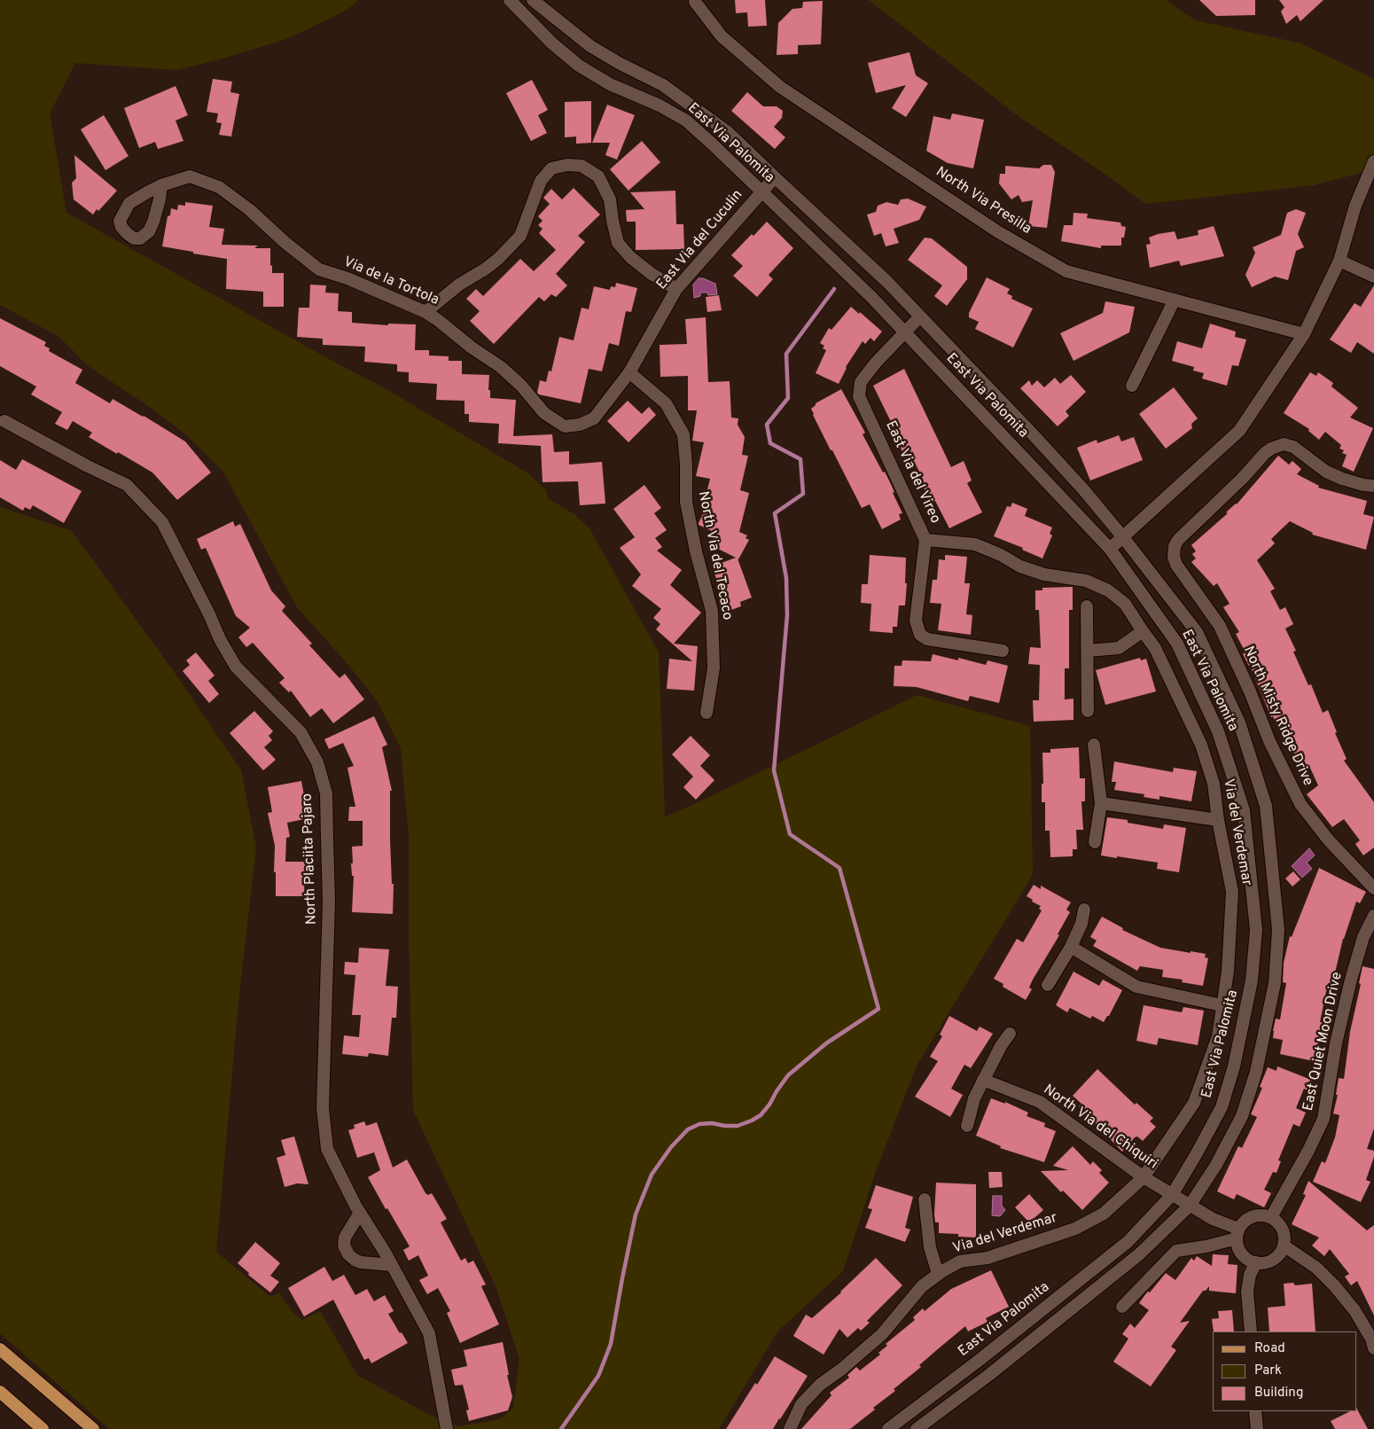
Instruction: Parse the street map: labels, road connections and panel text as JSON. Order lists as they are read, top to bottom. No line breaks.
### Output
{"streets":{"street":["East Via Palomita","North Via Presilla","East Via del Cuculin","Via de la Tortola","East Via del Vireo","North Via del Tecaco","North Misty Ridge Drive","Via del Verdemar","North Placiita Pajaro","East Quiet Moon Drive","North Via del Chiquiri"]},"crossings":[["East Via Palomita","East Via del Cuculin"],["East Via Palomita","East Via del Vireo"],["East Via Palomita","North Via del Chiquiri"],["East Via del Cuculin","Via de la Tortola"],["East Via del Cuculin","North Via del Tecaco"],["Via de la Tortola","North Via del Tecaco"],["East Via del Vireo","Via del Verdemar"],["Via del Verdemar","North Via del Chiquiri"],["East Quiet Moon Drive","North Via del Chiquiri"]],"legend":["Road","Park","Building"]}
